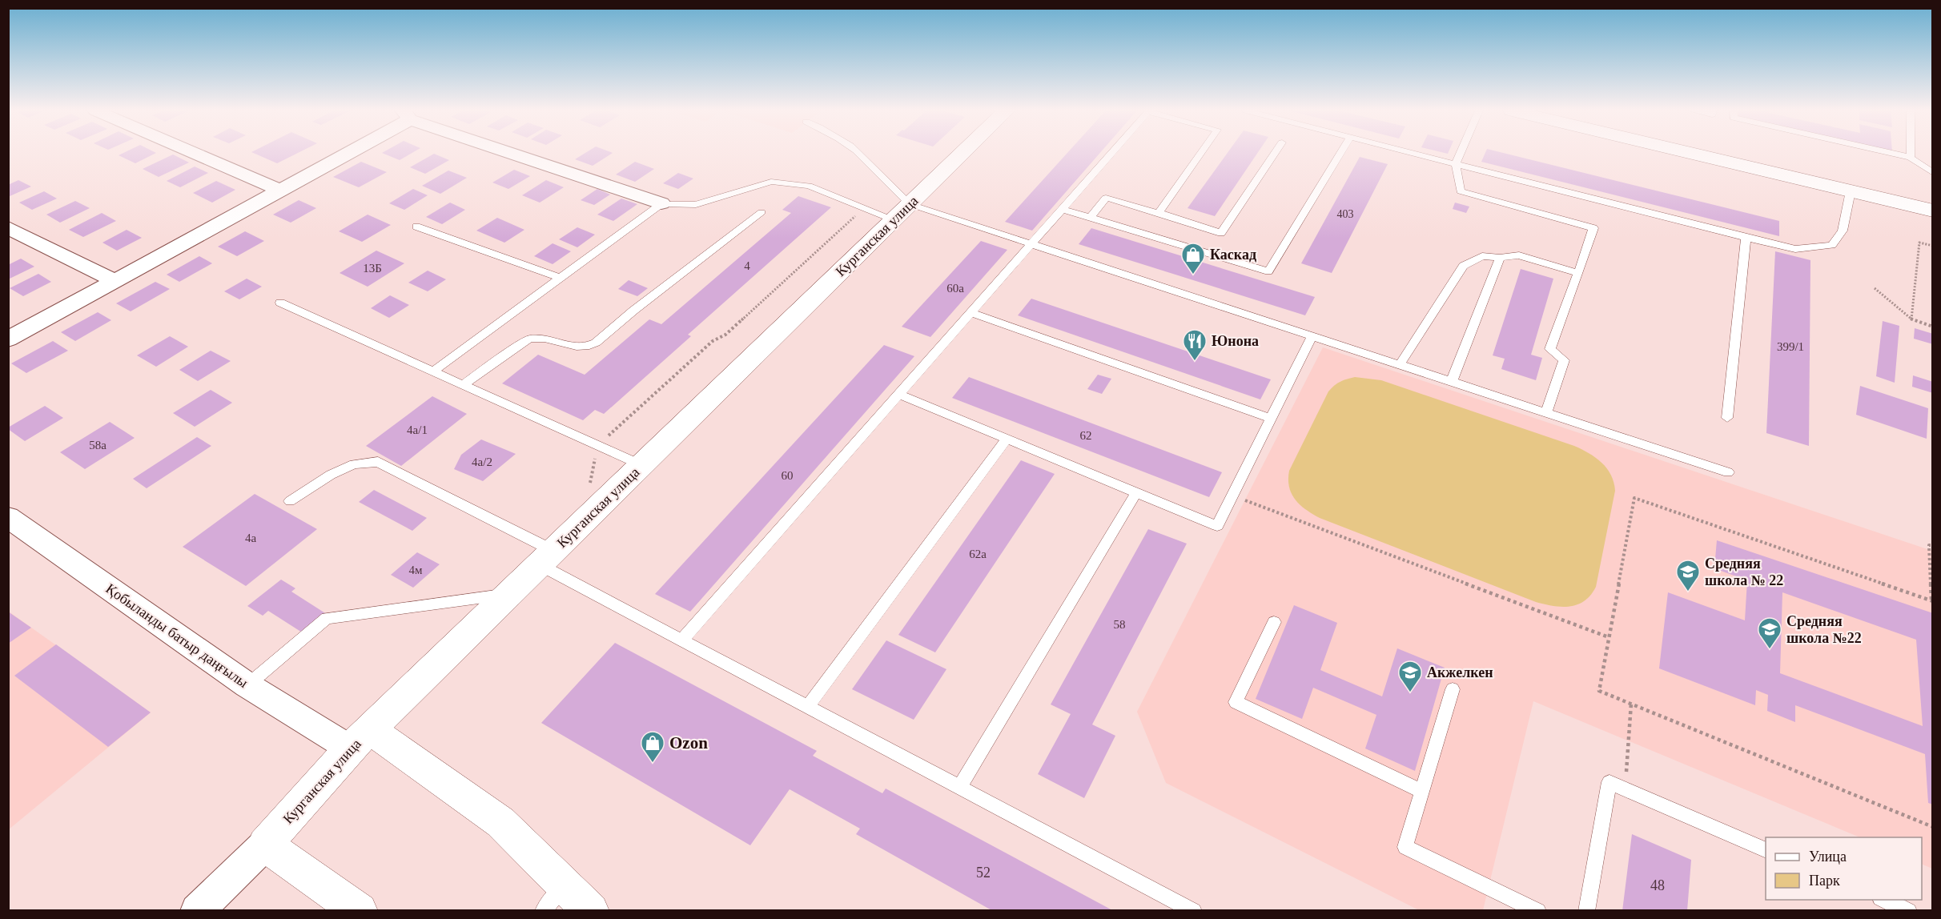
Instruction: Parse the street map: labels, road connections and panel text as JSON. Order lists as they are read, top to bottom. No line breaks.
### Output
{"streets":{"street":["Курганская улица","Қобыланды батыр даңғылы"]},"crossings":[["Курганская улица","Қобыланды батыр даңғылы"]],"places":{"shop":["Каскад","Ozon"],"restaurant":["Юнона"],"school or university":["Средняя школа № 22","Средняя школа №22","Акжелкен"]},"house_numbers":["403","4","13Б","60а","399/1","4а/1","62","58а","4а/2","60","4а","62а","4м","58","52","48"],"legend":["Улица","Парк"]}
